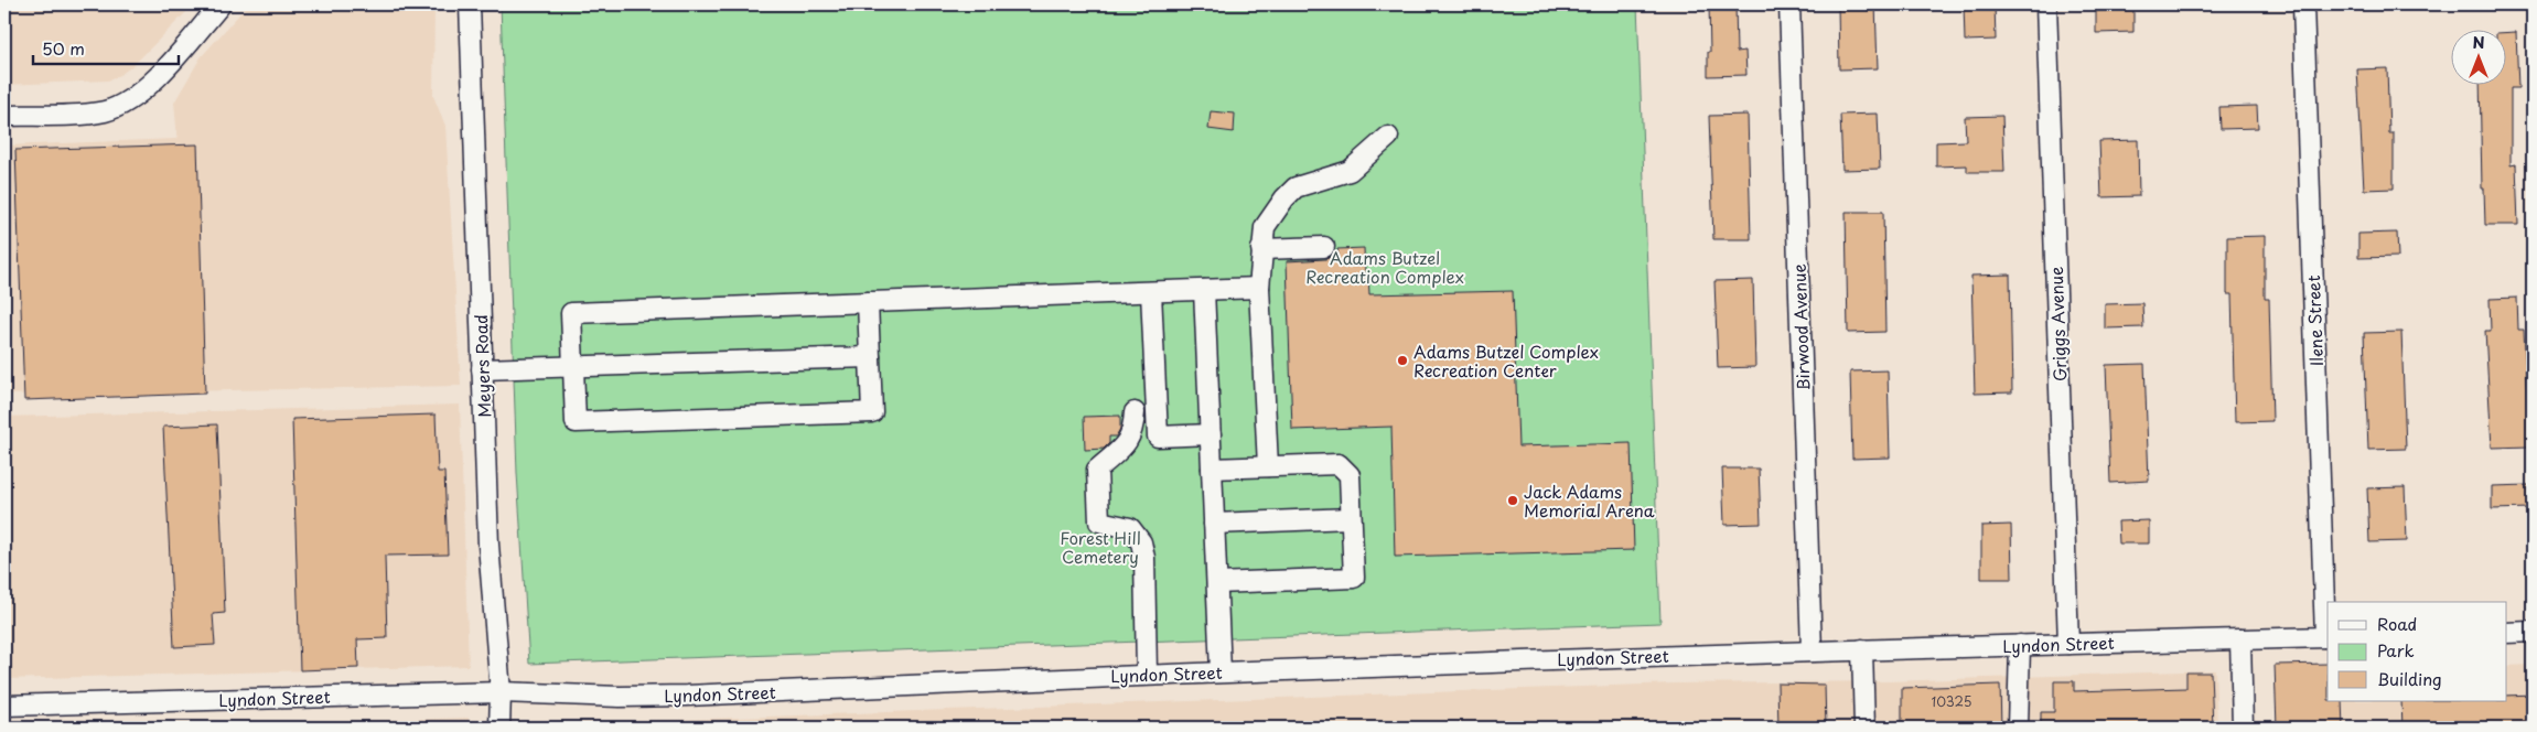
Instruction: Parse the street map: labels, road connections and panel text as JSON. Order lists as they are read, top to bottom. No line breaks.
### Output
{"streets":{"street":["Ilene Street","Griggs Avenue","Birwood Avenue","Meyers Road","Lyndon Street"]},"crossings":[["Ilene Street","Lyndon Street"],["Griggs Avenue","Lyndon Street"],["Birwood Avenue","Lyndon Street"],["Meyers Road","Lyndon Street"]],"parks":["Adams Butzel Recreation Complex","Forest Hill Cemetery"],"places":["Adams Butzel Complex Recreation Center","Jack Adams Memorial Arena"],"house_numbers":["10325"],"legend":["Road","Park","Building"],"scale_bar":"50 m","north":"top"}
